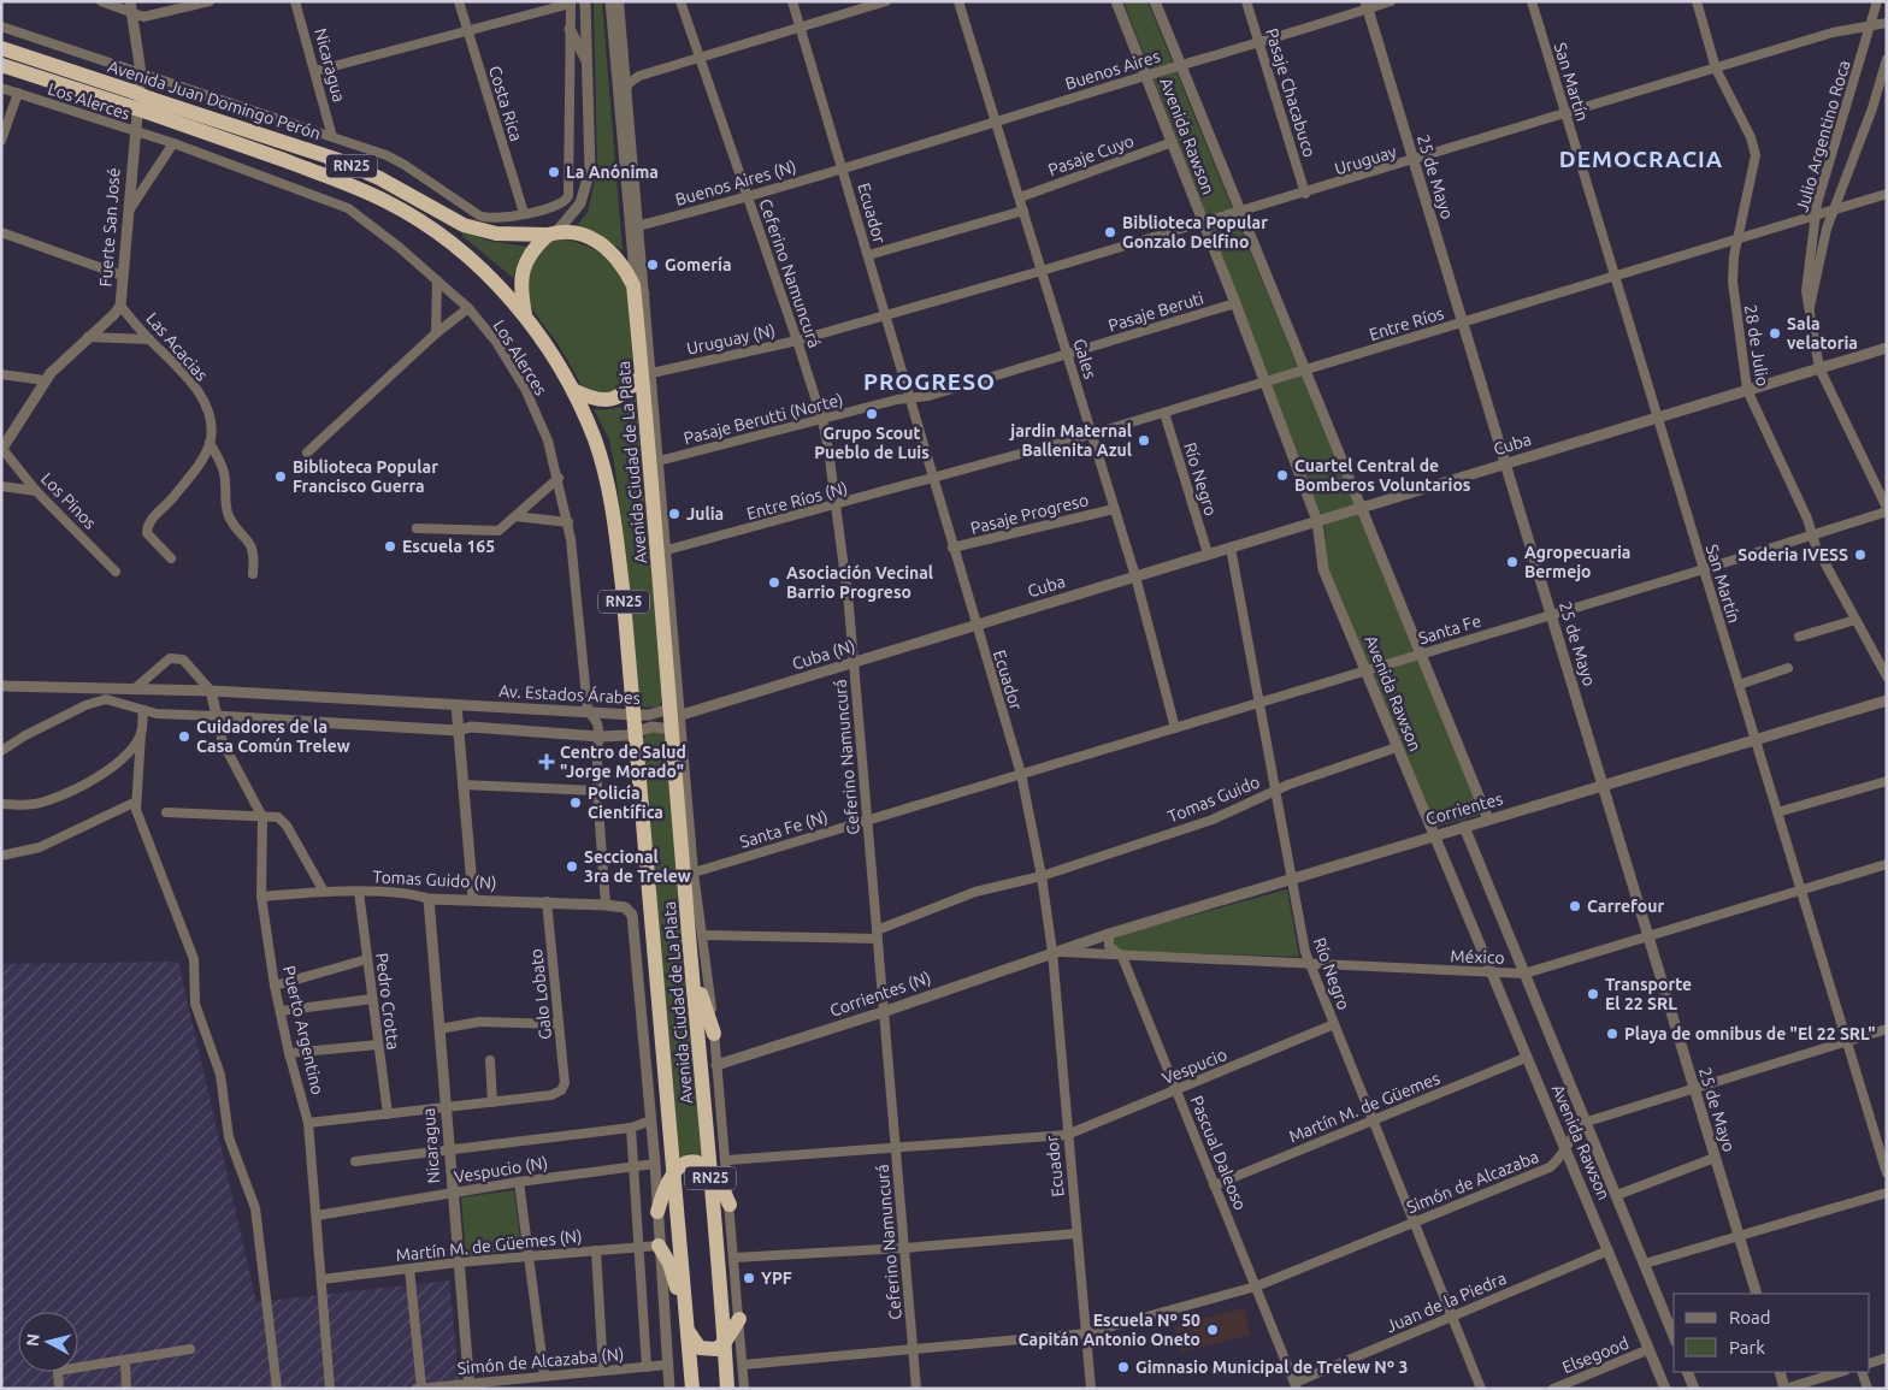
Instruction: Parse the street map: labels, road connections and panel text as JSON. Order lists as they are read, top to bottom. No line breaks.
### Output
{"streets":{"highway":["Avenida Juan Domingo Perón","RN25","Avenida Ciudad de La Plata"],"street":["Nicaragua","Buenos Aires","San Martín","Pasaje Chacabuco","Los Alerces","Costa Rica","Avenida Rawson","Julio Argentino Roca","Pasaje Cuyo","Uruguay","25 de Mayo","Buenos Aires (N)","Ecuador","Fuerte San José","Ceferino Namuncurá","Pasaje Beruti","Entre Ríos","Uruguay (N)","28 de Julio","Las Acacias","Gales","Pasaje Berutti (Norte)","Cuba","Río Negro","Los Pinos","Entre Ríos (N)","Pasaje Progreso","Santa Fe","Cuba (N)","Av. Estados Árabes","Tomas Guido","Corrientes","Santa Fe (N)","Tomas Guido (N)","México","Galo Lobato","Corrientes (N)","Pedro Crotta","Puerto Argentino","Vespucio","Martín M. de Güemes","Pascual Daleoso","Vespucio (N)","Simón de Alcazaba","Martín M. de Güemes (N)","Juan de la Piedra","Elsegood","Simón de Alcazaba (N)"]},"crossings":[["Nicaragua","Avenida Juan Domingo Perón"],["Nicaragua","Tomas Guido (N)"],["Nicaragua","Vespucio (N)"],["Nicaragua","Martín M. de Güemes (N)"],["Nicaragua","Simón de Alcazaba (N)"],["Buenos Aires","Pasaje Chacabuco"],["Buenos Aires","Avenida Rawson"],["Buenos Aires","25 de Mayo"],["Buenos Aires","Buenos Aires (N)"],["Buenos Aires","Ecuador"],["Buenos Aires","Gales"],["San Martín","Uruguay"],["San Martín","Entre Ríos"],["San Martín","Cuba"],["San Martín","Santa Fe"],["San Martín","Corrientes"],["San Martín","México"],["Pasaje Chacabuco","Uruguay"],["Avenida Juan Domingo Perón","Costa Rica"],["Avenida Juan Domingo Perón","Fuerte San José"],["Avenida Juan Domingo Perón","Uruguay (N)"],["Avenida Juan Domingo Perón","Avenida Ciudad de La Plata"],["Los Alerces","Fuerte San José"],["Los Alerces","Av. Estados Árabes"],["Los Alerces","Tomas Guido (N)"],["Avenida Rawson","Pasaje Cuyo"],["Avenida Rawson","Uruguay"],["Avenida Rawson","Pasaje Beruti"],["Avenida Rawson","Entre Ríos"],["Avenida Rawson","Cuba"],["Avenida Rawson","Santa Fe"],["Avenida Rawson","Tomas Guido"],["Avenida Rawson","Corrientes"],["Avenida Rawson","México"],["Avenida Rawson","Martín M. de Güemes"],["Avenida Rawson","Simón de Alcazaba"],["Avenida Rawson","Juan de la Piedra"],["Avenida Rawson","Elsegood"],["Julio Argentino Roca","Uruguay"],["Julio Argentino Roca","Entre Ríos"],["Julio Argentino Roca","Cuba"],["Julio Argentino Roca","Santa Fe"],["Pasaje Cuyo","Gales"],["Uruguay","25 de Mayo"],["Uruguay","Ecuador"],["Uruguay","Uruguay (N)"],["Uruguay","28 de Julio"],["Uruguay","Gales"],["25 de Mayo","Entre Ríos"],["25 de Mayo","Cuba"],["25 de Mayo","Santa Fe"],["25 de Mayo","Corrientes"],["25 de Mayo","México"],["Buenos Aires (N)","Ecuador"],["Buenos Aires (N)","Ceferino Namuncurá"],["Buenos Aires (N)","Avenida Ciudad de La Plata"],["Ecuador","Pasaje Beruti"],["Ecuador","Entre Ríos"],["Ecuador","Uruguay (N)"],["Ecuador","Pasaje Berutti (Norte)"],["Ecuador","Cuba"],["Ecuador","Entre Ríos (N)"],["Ecuador","Pasaje Progreso"],["Ecuador","Santa Fe"],["Ecuador","Cuba (N)"],["Ecuador","Tomas Guido"],["Ecuador","Corrientes"],["Ecuador","Santa Fe (N)"],["Ecuador","México"],["Ecuador","Corrientes (N)"],["Ecuador","Vespucio"],["Ecuador","Simón de Alcazaba"],["Fuerte San José","Las Acacias"],["Fuerte San José","Los Pinos"],["Ceferino Namuncurá","Uruguay (N)"],["Ceferino Namuncurá","Pasaje Berutti (Norte)"],["Ceferino Namuncurá","Entre Ríos (N)"],["Ceferino Namuncurá","Cuba (N)"],["Ceferino Namuncurá","Santa Fe (N)"],["Ceferino Namuncurá","Corrientes (N)"],["Pasaje Beruti","Gales"],["Pasaje Beruti","Pasaje Berutti (Norte)"],["Entre Ríos","28 de Julio"],["Entre Ríos","Gales"],["Entre Ríos","Río Negro"],["Entre Ríos","Entre Ríos (N)"],["Uruguay (N)","Avenida Ciudad de La Plata"],["28 de Julio","Cuba"],["28 de Julio","Santa Fe"],["Gales","Cuba"],["Gales","Pasaje Progreso"],["Gales","Santa Fe"],["Pasaje Berutti (Norte)","Avenida Ciudad de La Plata"],["Cuba","Río Negro"],["Cuba","Cuba (N)"],["Avenida Ciudad de La Plata","Entre Ríos (N)"],["Avenida Ciudad de La Plata","Cuba (N)"],["Avenida Ciudad de La Plata","Av. Estados Árabes"],["Avenida Ciudad de La Plata","Santa Fe (N)"],["Avenida Ciudad de La Plata","Corrientes (N)"],["Río Negro","Santa Fe"],["Río Negro","Tomas Guido"],["Río Negro","Corrientes"],["Río Negro","México"],["Río Negro","Vespucio"],["Río Negro","Martín M. de Güemes"],["Río Negro","Simón de Alcazaba"],["Río Negro","Juan de la Piedra"],["Santa Fe","Santa Fe (N)"],["Cuba (N)","Av. Estados Árabes"],["Av. Estados Árabes","Puerto Argentino"],["Corrientes","México"],["Corrientes","Corrientes (N)"],["Corrientes","Pascual Daleoso"],["Tomas Guido (N)","Galo Lobato"],["Tomas Guido (N)","Pedro Crotta"],["Tomas Guido (N)","Puerto Argentino"],["México","Corrientes (N)"],["México","Pascual Daleoso"],["Puerto Argentino","Vespucio (N)"],["Puerto Argentino","Martín M. de Güemes (N)"],["Vespucio","Pascual Daleoso"],["Martín M. de Güemes","Pascual Daleoso"],["Pascual Daleoso","Simón de Alcazaba"],["Pascual Daleoso","Juan de la Piedra"]],"districts":["DEMOCRACIA","PROGRESO"],"places":{"other":["La Anónima","Biblioteca Popular Gonzalo Delfino","Gomería","Sala velatoria","Grupo Scout Pueblo de Luis","jardin Maternal Ballenita Azul","Cuartel Central de Bomberos Voluntarios","Biblioteca Popular Francisco Guerra","Julia","Escuela 165","Soderia IVESS","Agropecuaria Bermejo","Asociación Vecinal Barrio Progreso","Cuidadores de la Casa Común Trelew","Policía Científica","Seccional 3ra de Trelew","Carrefour","Transporte El 22 SRL","Playa de omnibus de \"El 22 SRL\"","YPF","Escuela Nº 50 Capitán Antonio Oneto","Gimnasio Municipal de Trelew Nº 3"],"health":["Centro de Salud \"Jorge Morado\""]},"legend":["Road","Park"],"north":"left"}
